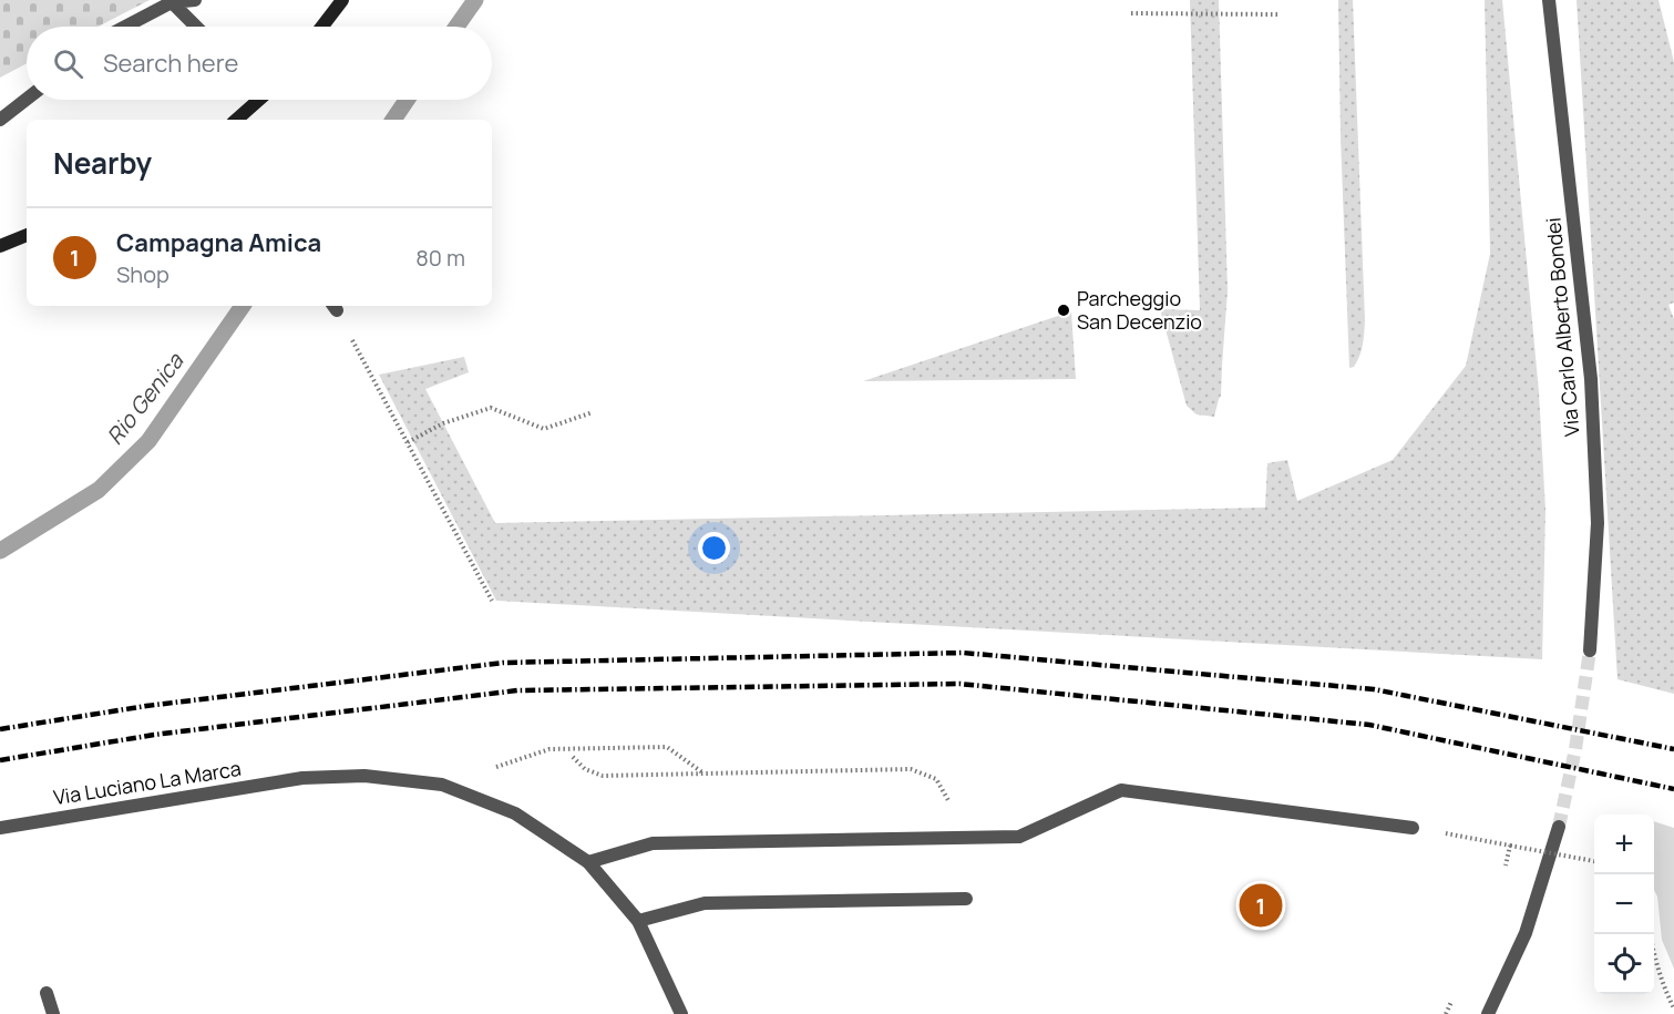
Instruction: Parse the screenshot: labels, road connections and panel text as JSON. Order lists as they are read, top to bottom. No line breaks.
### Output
{"streets":{"street":["Via Carlo Alberto Bondei","Via Luciano La Marca"]},"water":["Rio Genica"],"places":["Parcheggio San Decenzio"],"page":{"search":"Search here","heading":"Nearby","list":[{"mark":"1","name":"Campagna Amica","note":"Shop","value":"80 m"}],"map_buttons":["+","−"],"pins":"1"}}
